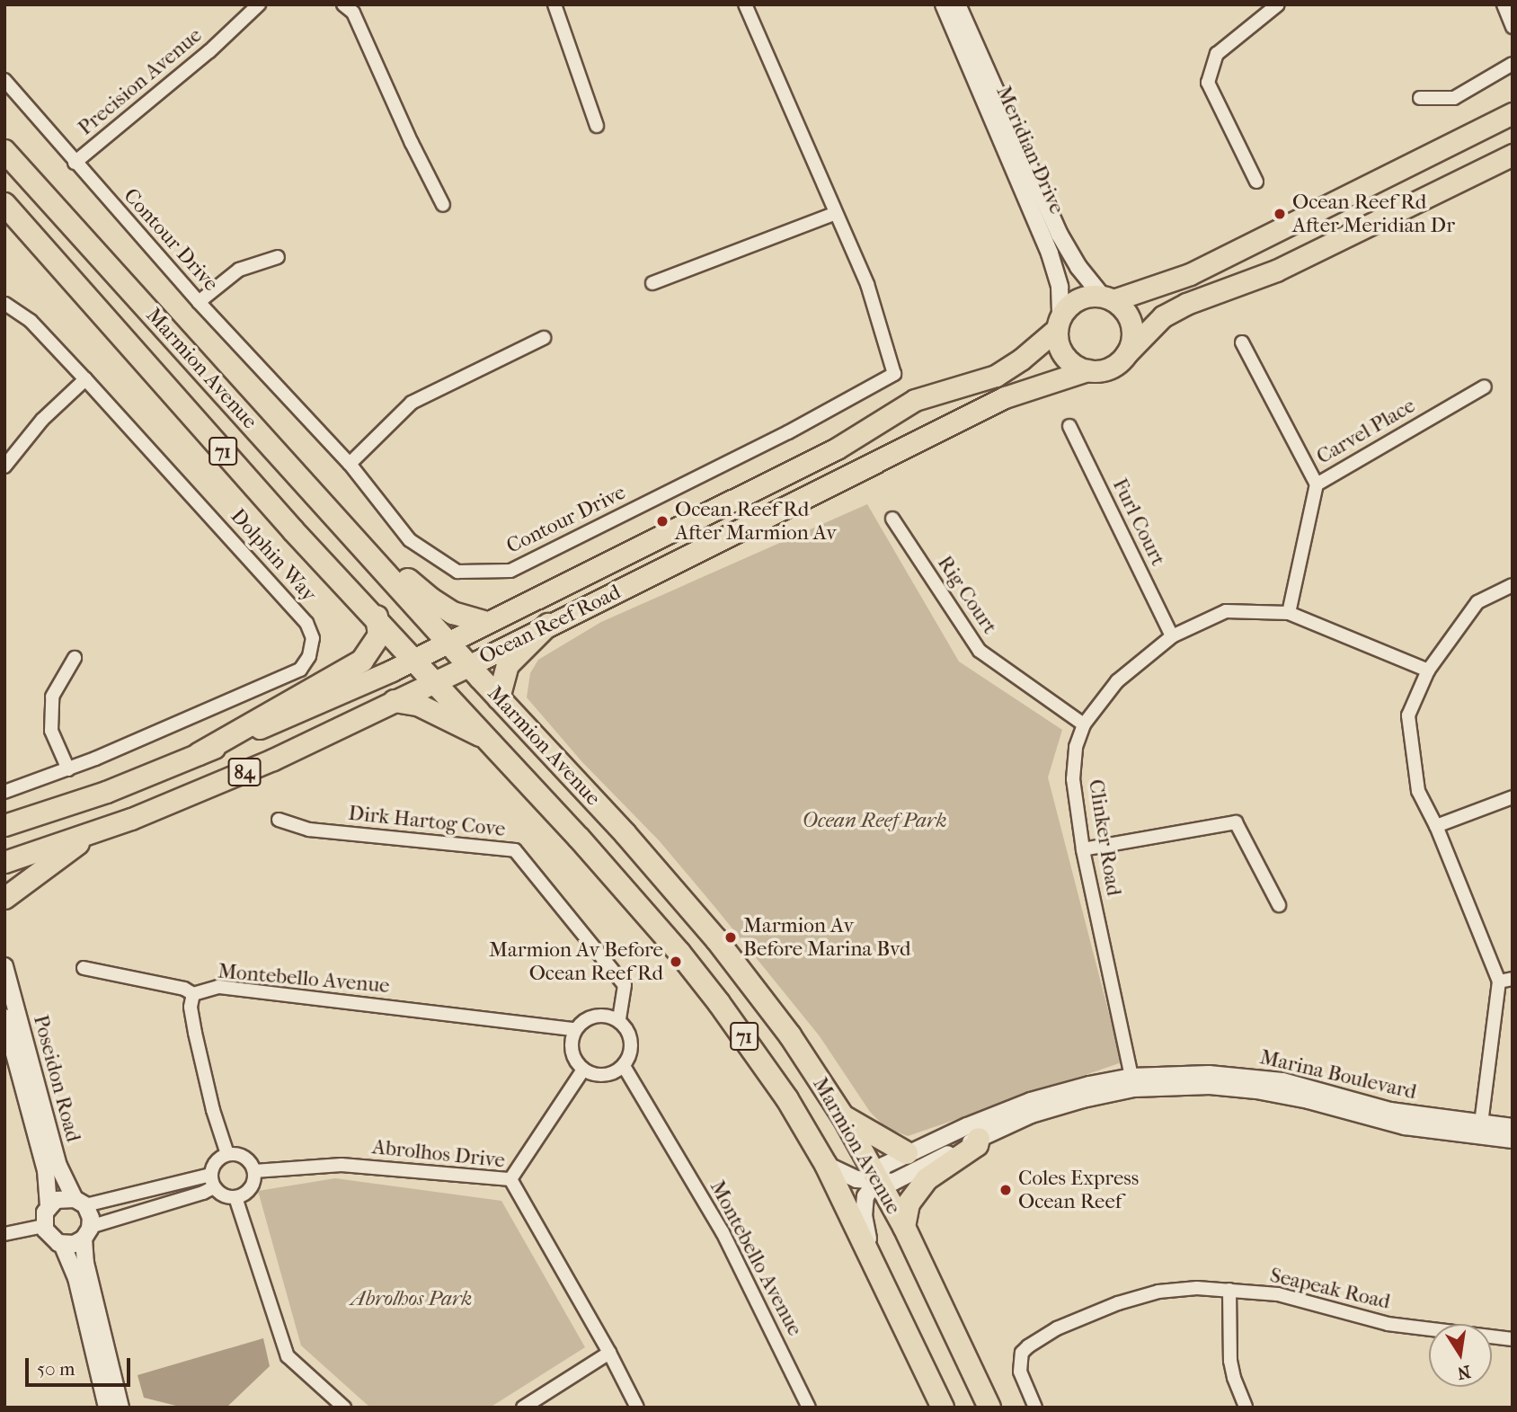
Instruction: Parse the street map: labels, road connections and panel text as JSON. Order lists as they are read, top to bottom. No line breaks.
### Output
{"streets":{"highway":["Marmion Avenue","71"],"main road":["Ocean Reef Road","84"],"street":["Precision Avenue","Meridian Drive","Contour Drive","Carvel Place","Furl Court","Dolphin Way","Rig Court","Dirk Hartog Cove","Clinker Road","Montebello Avenue","Marina Boulevard","Poseidon Road","Abrolhos Drive","Seapeak Road"]},"crossings":[["Precision Avenue","Contour Drive"],["Meridian Drive","Ocean Reef Road"],["Marmion Avenue","Ocean Reef Road"],["Marmion Avenue","Marina Boulevard"],["Carvel Place","Clinker Road"],["Furl Court","Clinker Road"],["Rig Court","Clinker Road"],["Dirk Hartog Cove","Montebello Avenue"],["Clinker Road","Marina Boulevard"],["Montebello Avenue","Abrolhos Drive"]],"parks":["Ocean Reef Park","Abrolhos Park"],"places":["Ocean Reef Rd After Meridian Dr","Ocean Reef Rd After Marmion Av","Marmion Av Before Marina Bvd","Marmion Av Before Ocean Reef Rd","Coles Express Ocean Reef"],"scale_bar":"50 m","north":"bottom"}
